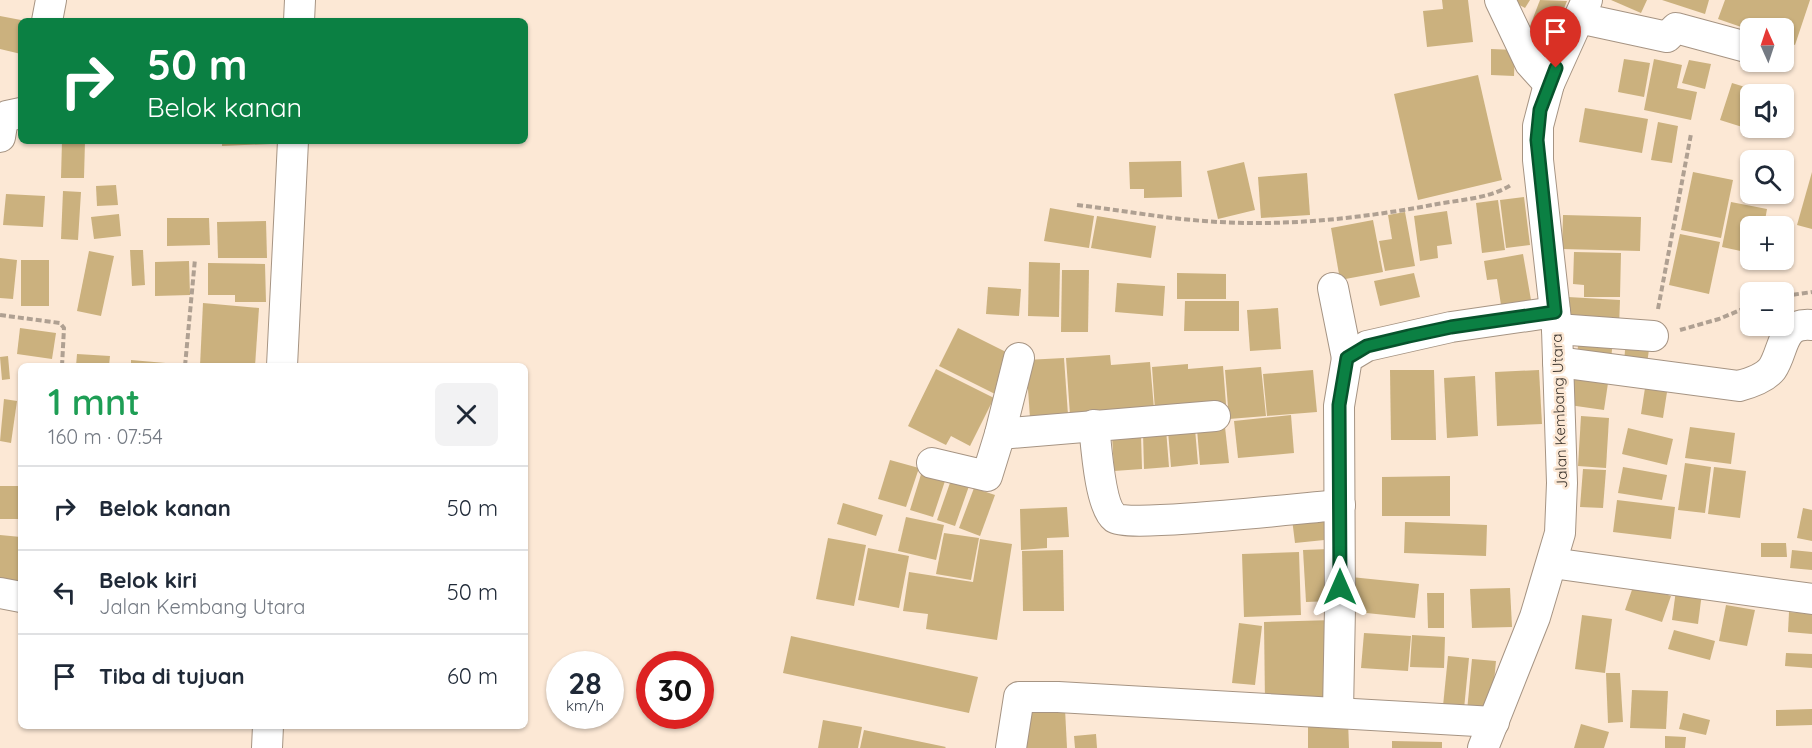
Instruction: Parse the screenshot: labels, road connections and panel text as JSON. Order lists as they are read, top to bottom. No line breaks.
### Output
{"streets":{"street":["Jalan Kembang Utara"]},"north":"top","page":{"map_buttons":["+","−"],"turn":["50 m","Belok kanan"],"heading":["1 mnt","160 m · 07:54"],"list":[{"name":"Belok kanan","value":"50 m"},{"name":"Belok kiri","note":"Jalan Kembang Utara","value":"50 m"},{"name":"Tiba di tujuan","value":"60 m"}],"speed":"28 km/h","limit":"30"}}
